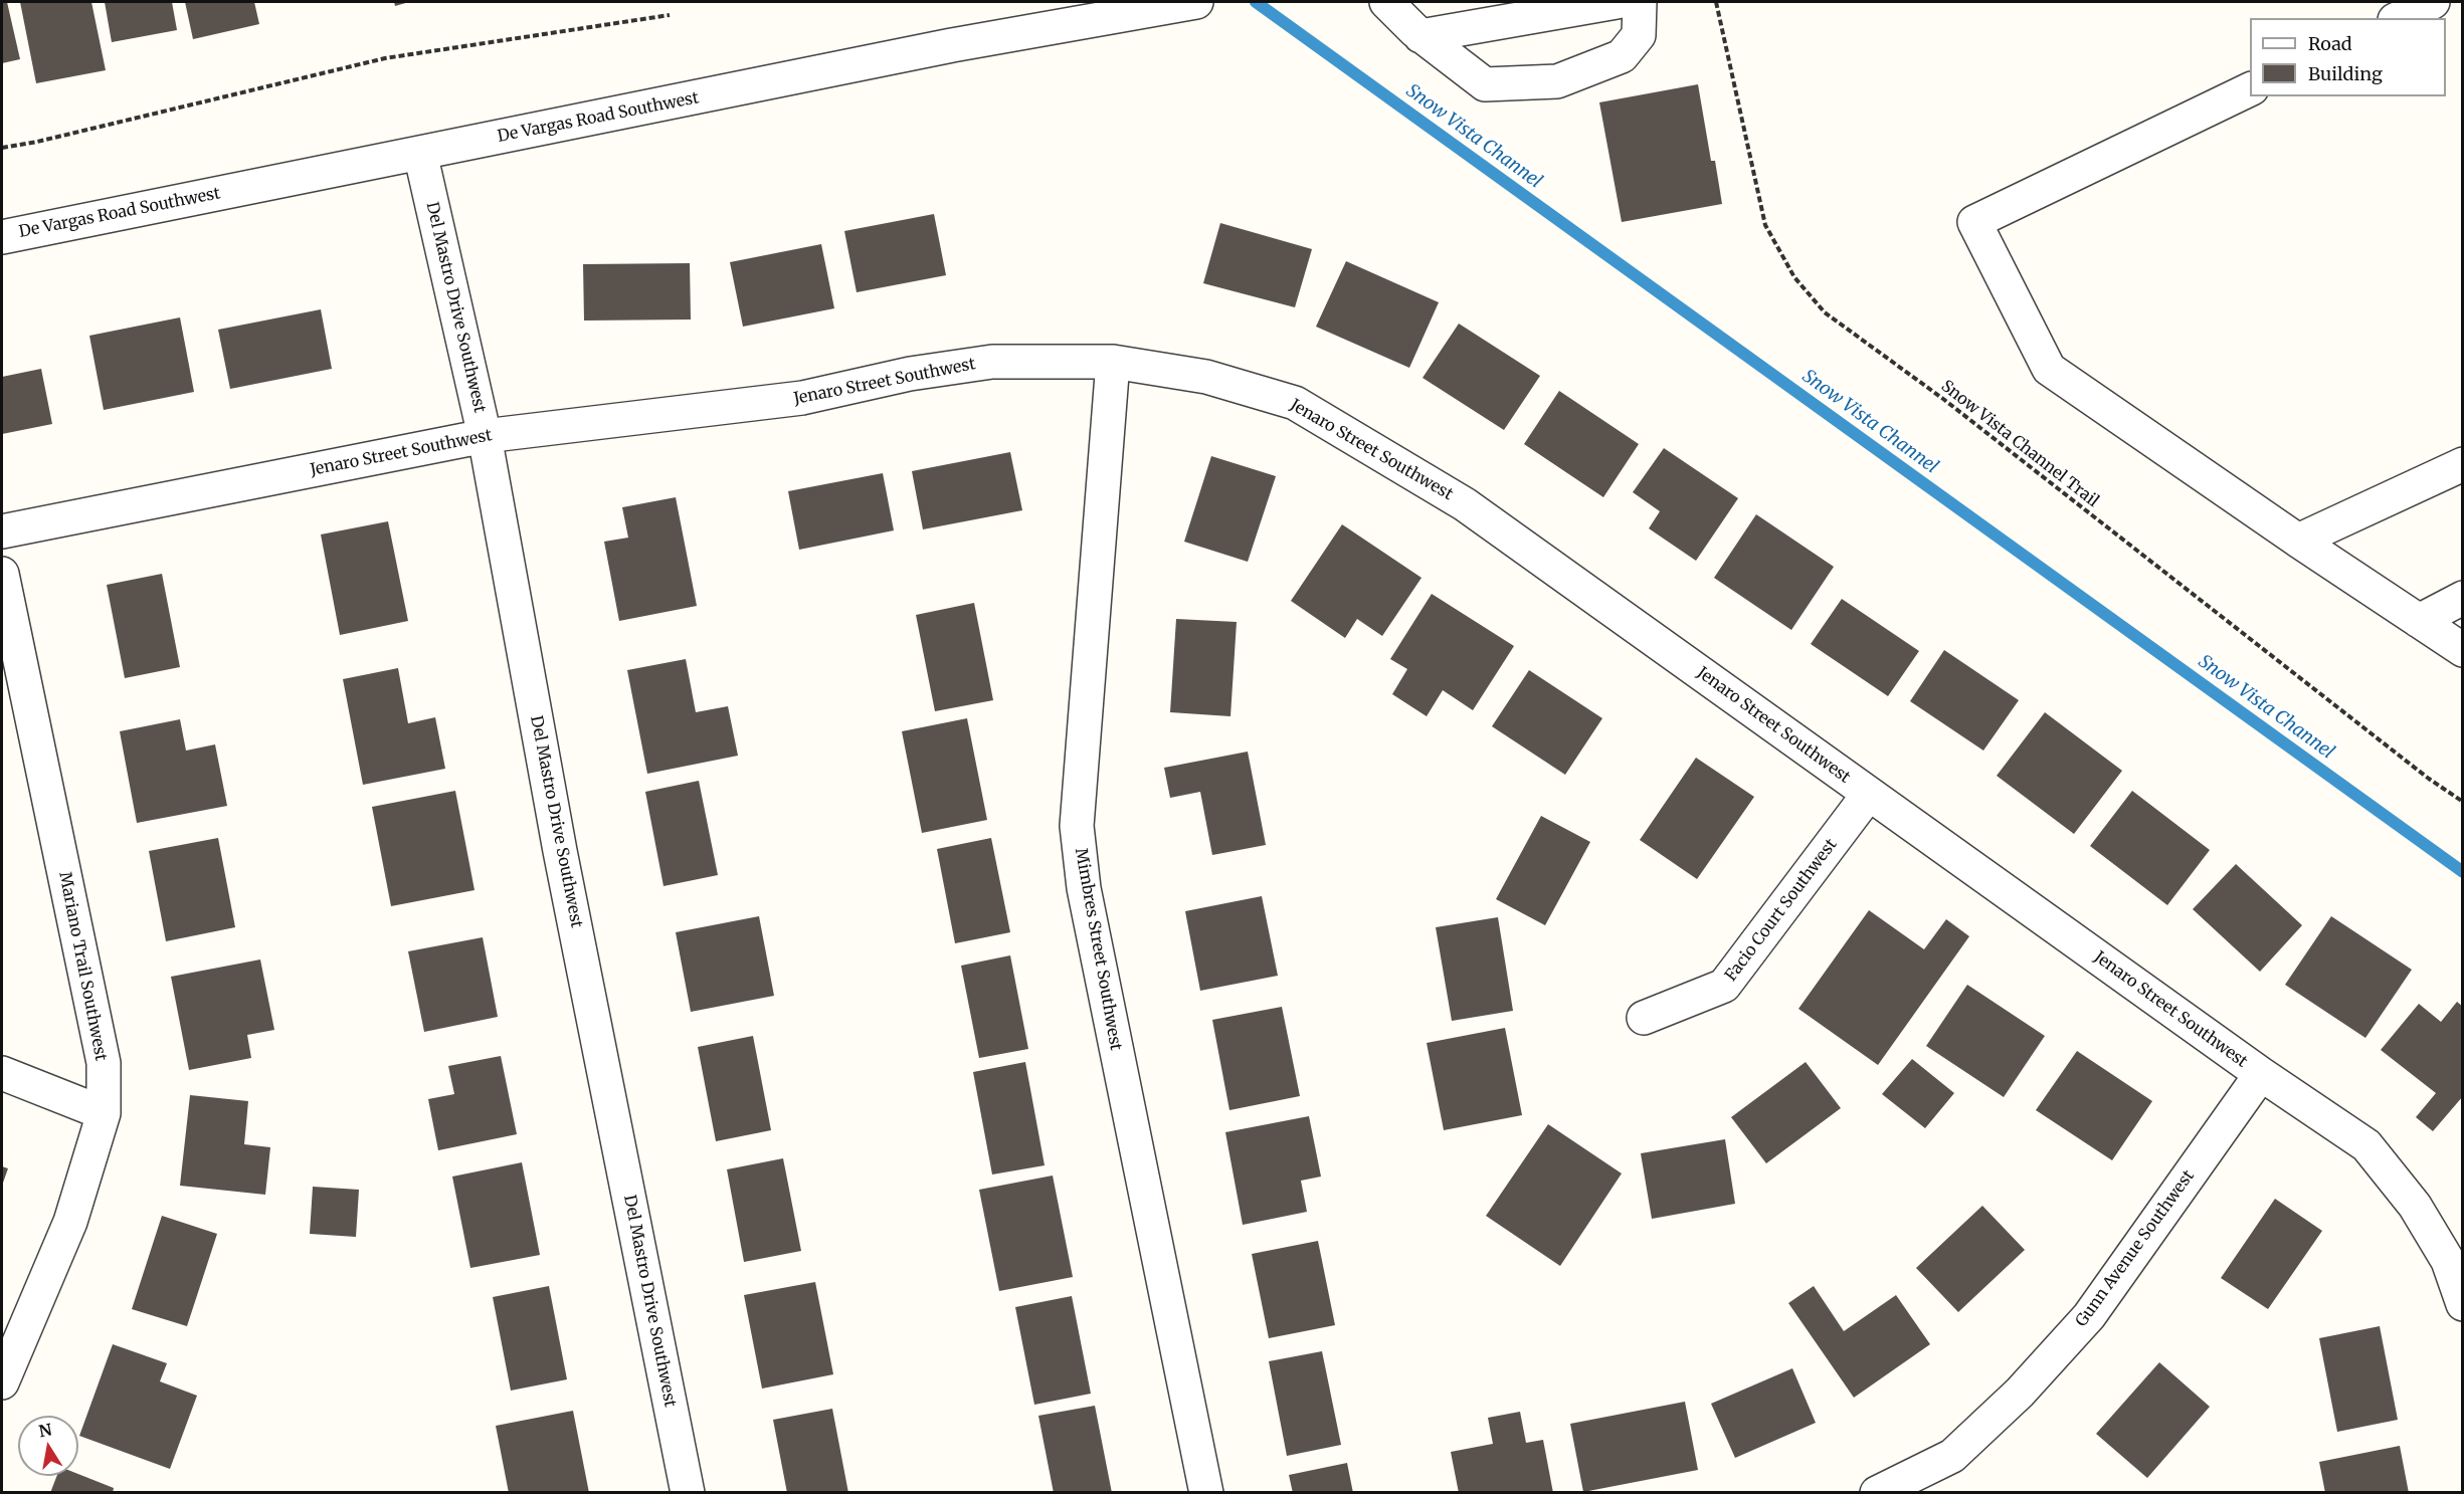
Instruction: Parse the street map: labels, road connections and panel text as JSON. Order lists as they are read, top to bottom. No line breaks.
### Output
{"streets":{"street":["De Vargas Road Southwest","Del Mastro Drive Southwest","Jenaro Street Southwest","Facio Court Southwest","Mimbres Street Southwest","Mariano Trail Southwest","Gunn Avenue Southwest"],"path":["Snow Vista Channel Trail"]},"crossings":[["De Vargas Road Southwest","Del Mastro Drive Southwest"],["Del Mastro Drive Southwest","Jenaro Street Southwest"],["Jenaro Street Southwest","Facio Court Southwest"],["Jenaro Street Southwest","Mimbres Street Southwest"],["Jenaro Street Southwest","Gunn Avenue Southwest"]],"water":["Snow Vista Channel"],"legend":["Road","Building"],"north":"top"}
